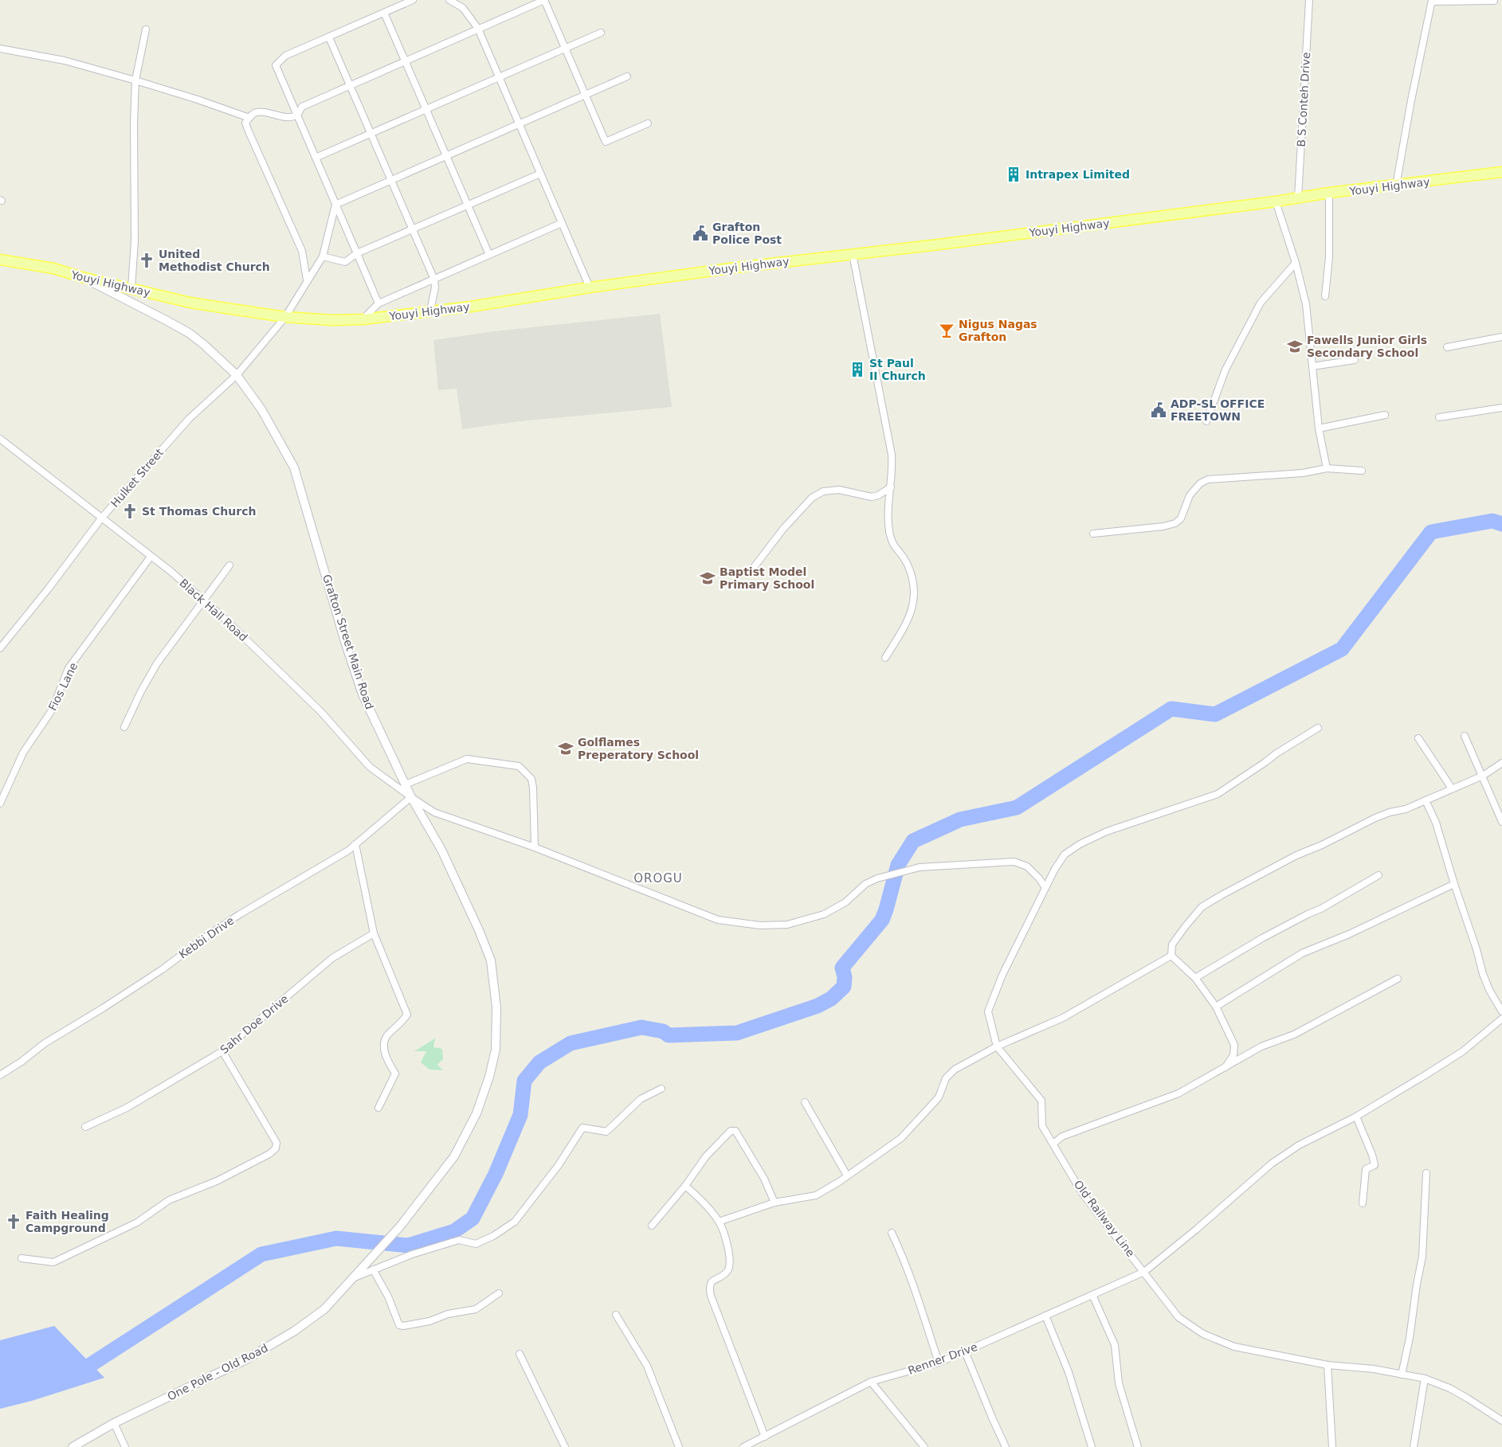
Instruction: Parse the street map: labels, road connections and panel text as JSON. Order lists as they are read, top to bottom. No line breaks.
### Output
{"streets":{"main road":["Youyi Highway"],"street":["B S Conteh Drive","Hulket Street","Black Hall Road","Grafton Street Main Road","Fios Lane","Kebbi Drive","Sahr Doe Drive","Old Railway Line","Renner Drive","One Pole - Old Road"]},"crossings":[["B S Conteh Drive","Youyi Highway"],["Youyi Highway","Hulket Street"],["Youyi Highway","Grafton Street Main Road"],["Hulket Street","Black Hall Road"],["Hulket Street","Grafton Street Main Road"],["Black Hall Road","Grafton Street Main Road"],["Black Hall Road","Fios Lane"],["Black Hall Road","Kebbi Drive"],["Black Hall Road","Old Railway Line"],["Grafton Street Main Road","Kebbi Drive"],["Grafton Street Main Road","One Pole - Old Road"],["Old Railway Line","Renner Drive"]],"districts":["OROGU"],"places":{"building":["Intrapex Limited","St Paul II Church"],"public building":["Grafton Police Post","ADP-SL OFFICE FREETOWN"],"church":["United Methodist Church","St Thomas Church","Faith Healing Campground"],"bar":["Nigus Nagas Grafton"],"school or university":["Fawells Junior Girls Secondary School","Baptist Model Primary School","Golflames Preperatory School"]}}
